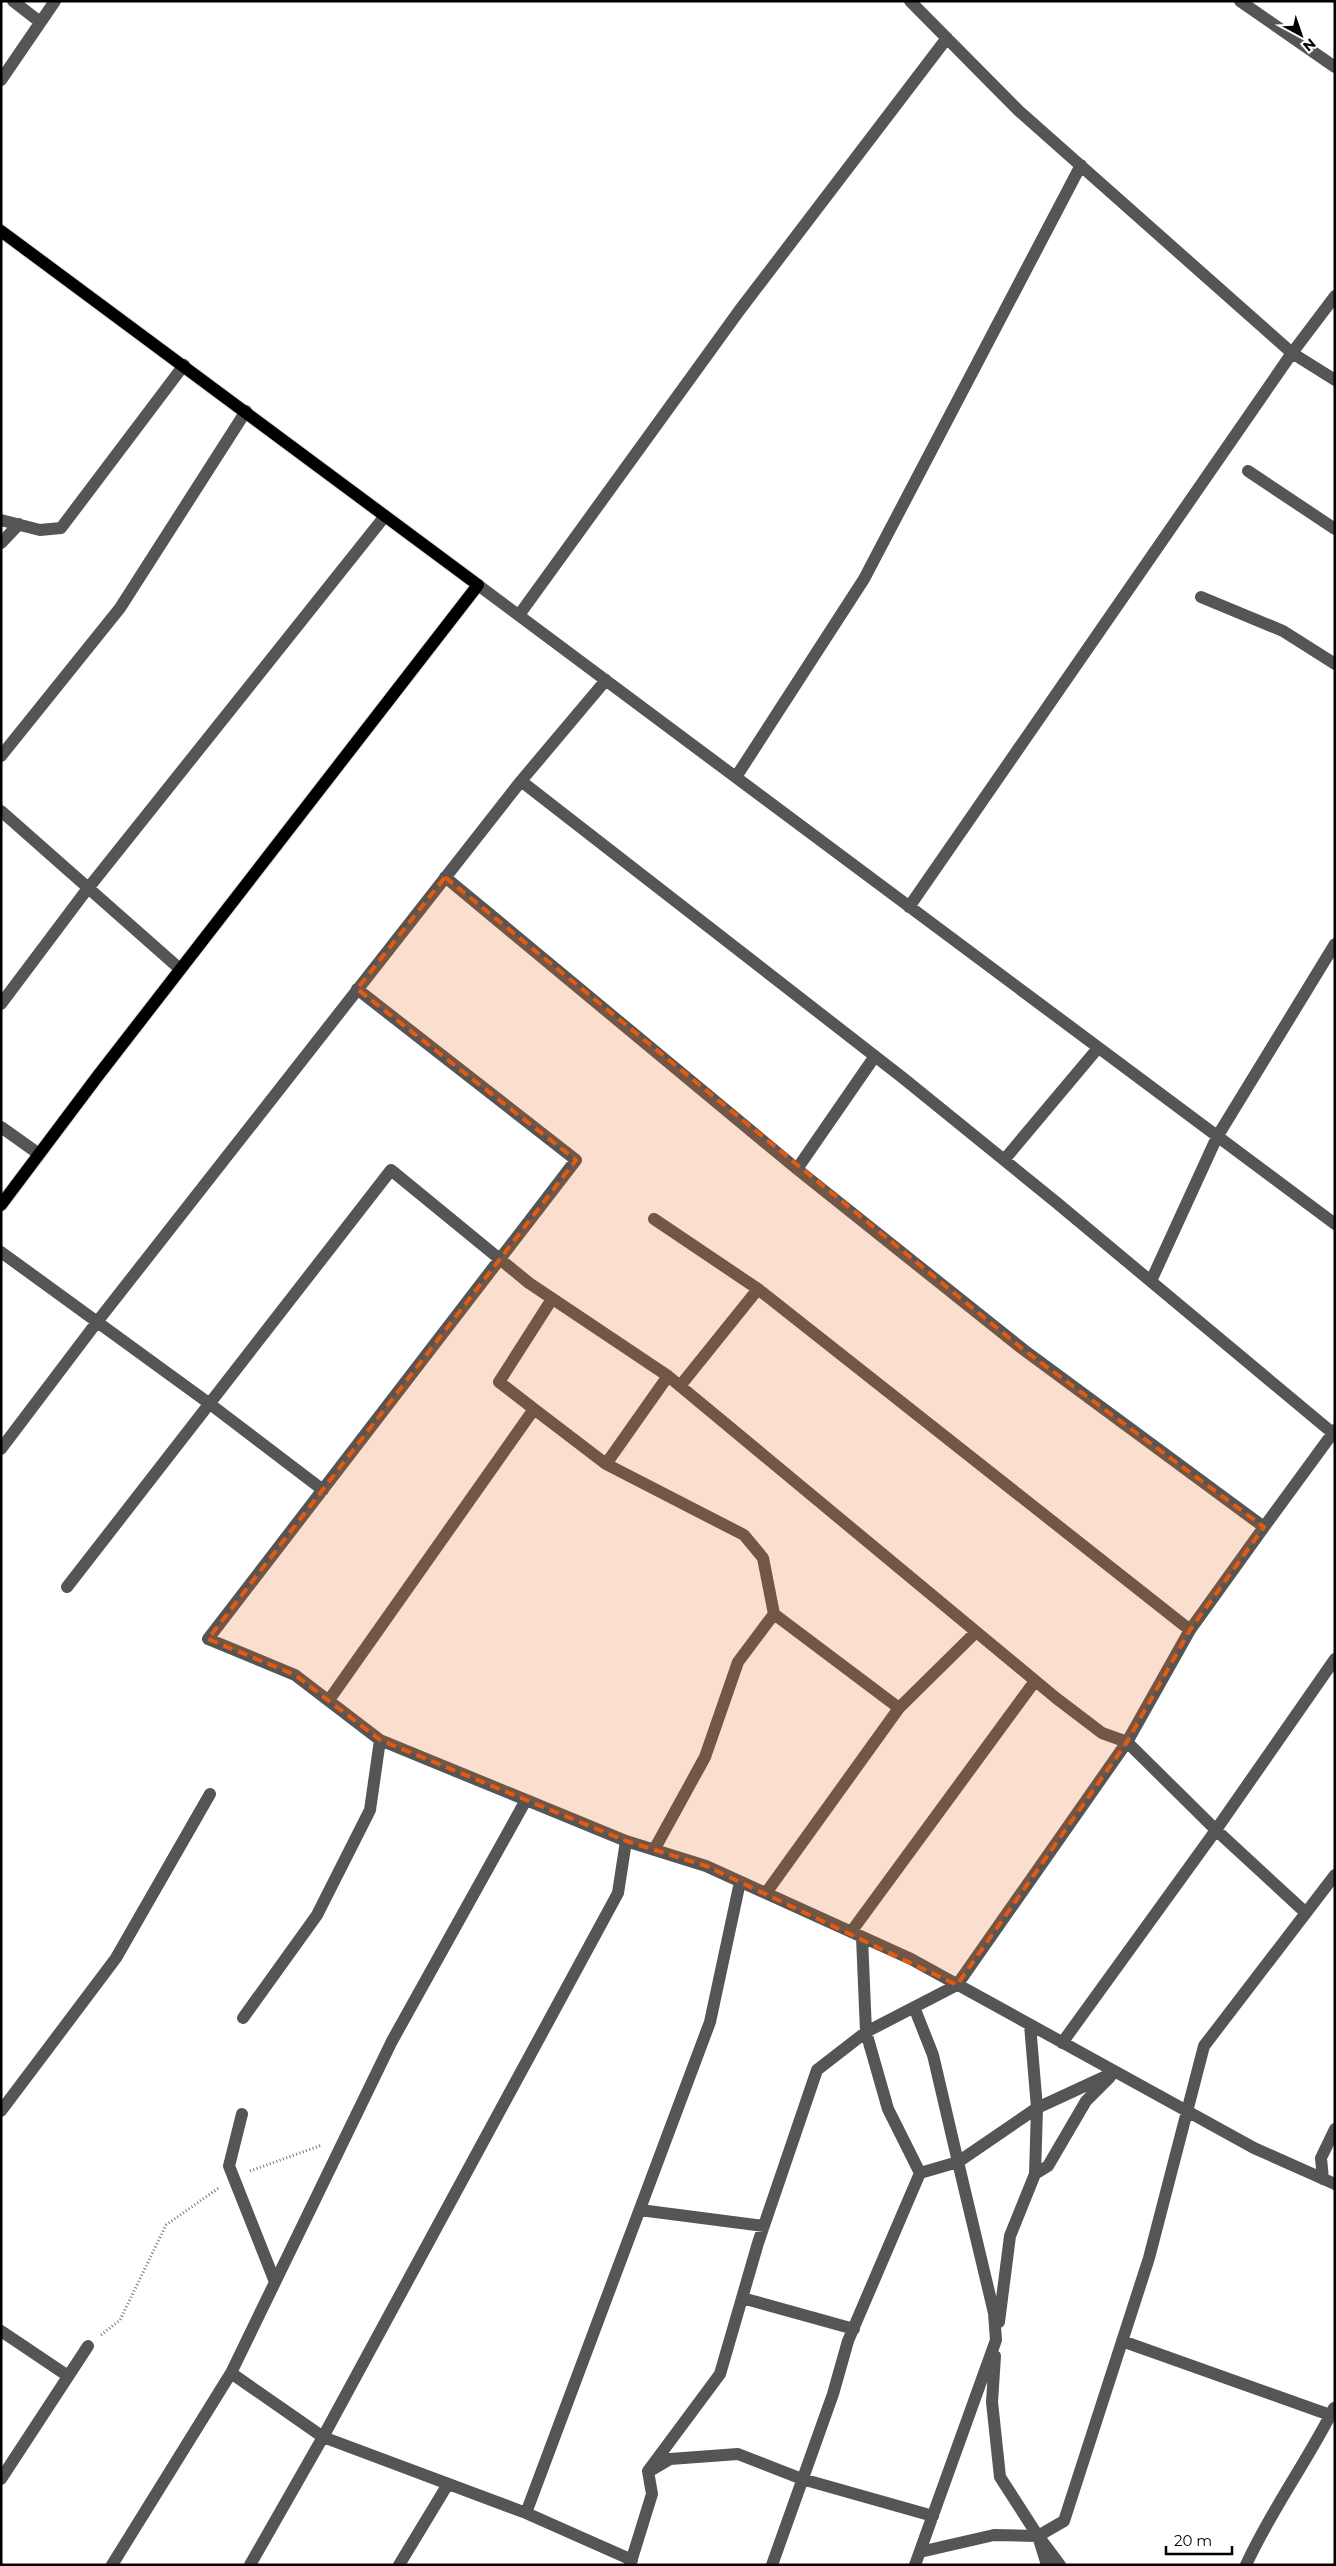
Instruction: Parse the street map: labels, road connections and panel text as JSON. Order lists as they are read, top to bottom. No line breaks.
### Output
{"scale_bar":"20 m","north":"bottom right"}
